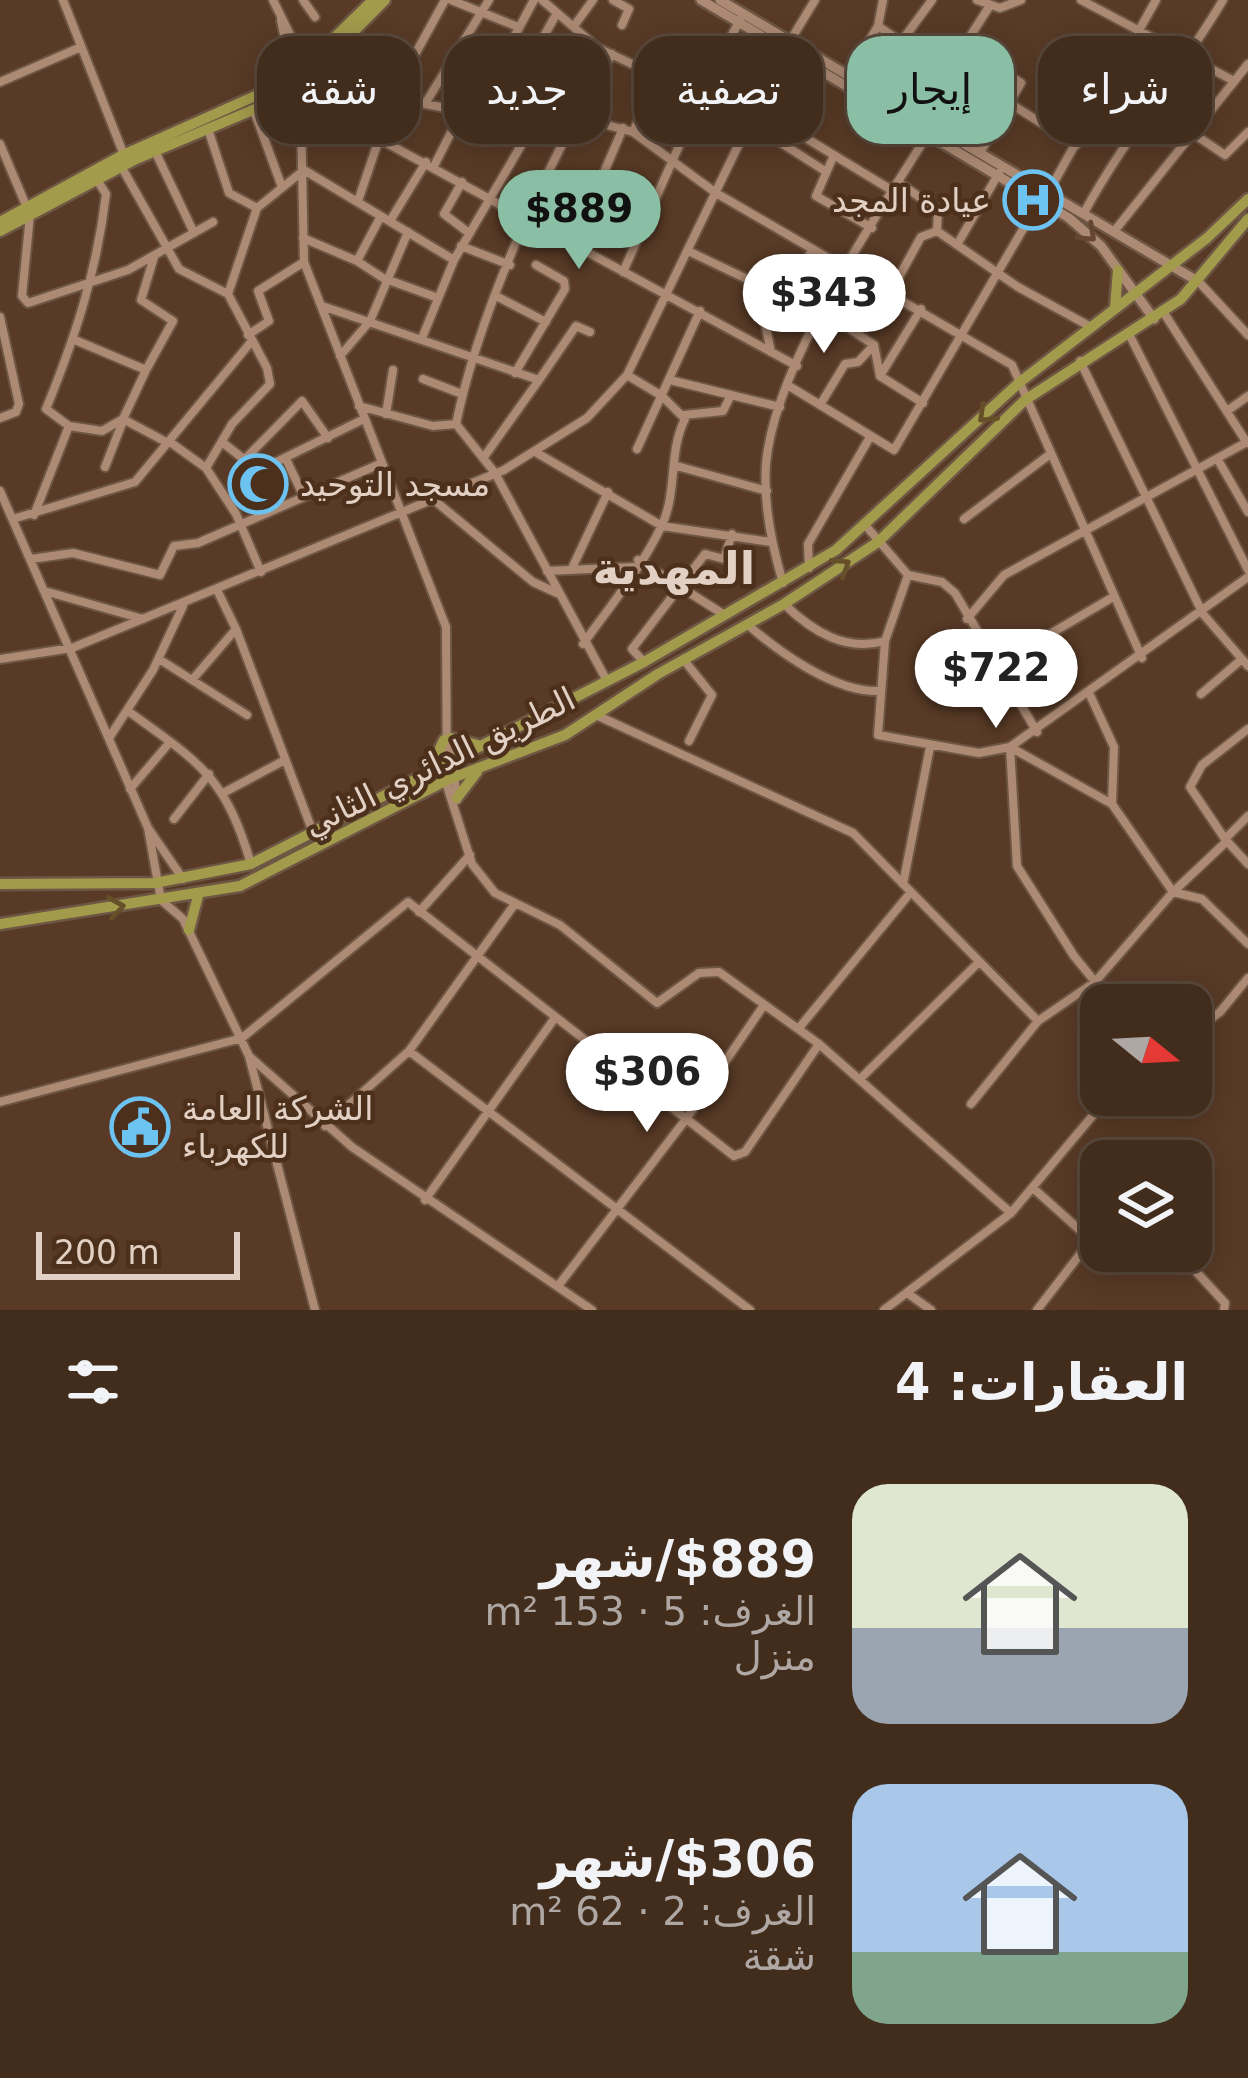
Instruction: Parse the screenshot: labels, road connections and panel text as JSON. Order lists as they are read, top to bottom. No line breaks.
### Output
{"streets":{"main road":["الطريق الدائري الثاني"]},"districts":["المهدية"],"places":{"hospital":["عيادة المجد"],"mosque":["مسجد التوحيد"],"public building":["الشركة العامة للكهرباء"]},"scale_bar":"200 m","north":"right","page":{"chip":["شراء","إيجار","تصفية","جديد","شقة"],"price":["$889","$343","$722","$306"],"scale":"200 m","heading":"العقارات: 4","list":[{"name":"$889/شهر","note":"الغرف: 5 · 153 m² · منزل"},{"name":"$306/شهر","note":"الغرف: 2 · 62 m² · شقة"}]}}
